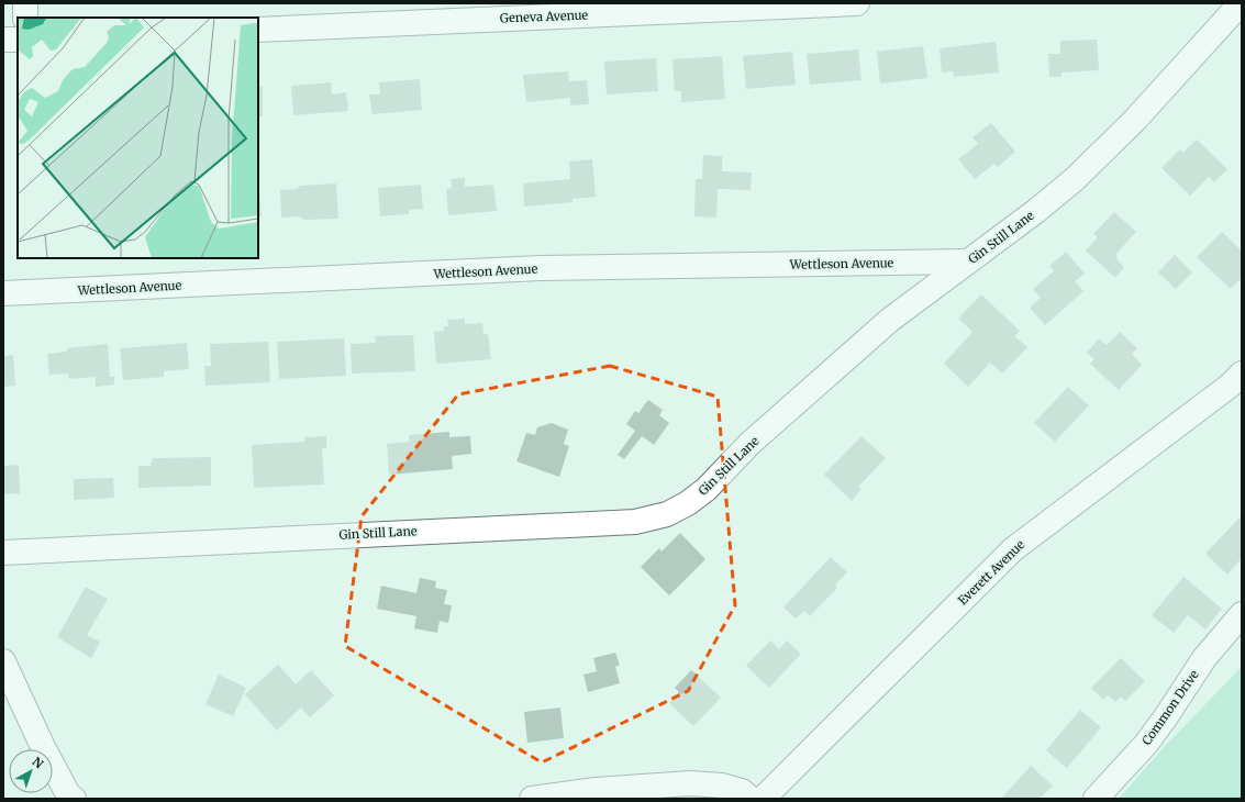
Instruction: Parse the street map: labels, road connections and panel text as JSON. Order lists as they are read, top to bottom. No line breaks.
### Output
{"streets":{"street":["Geneva Avenue","Gin Still Lane","Wettleson Avenue","Everett Avenue","Common Drive"]},"crossings":[["Gin Still Lane","Wettleson Avenue"]],"north":"top right"}
